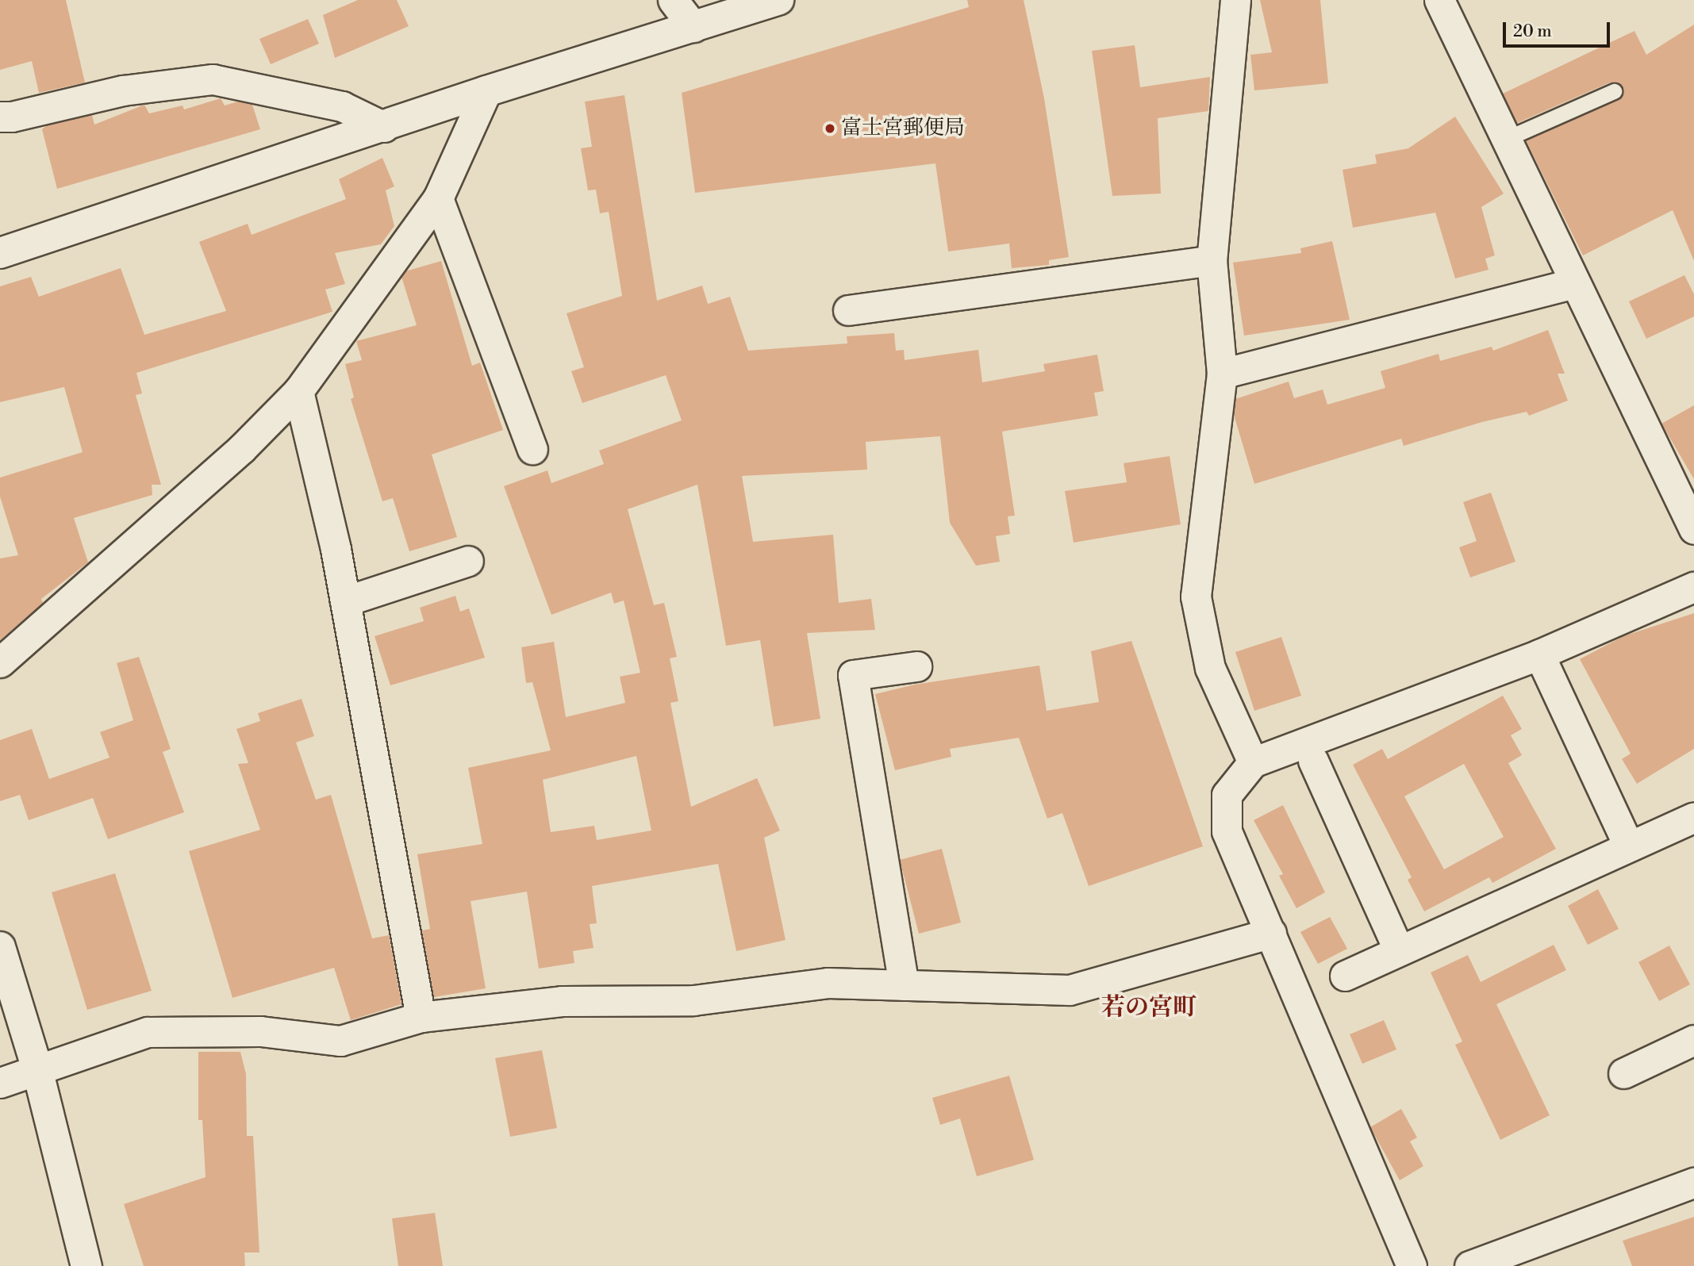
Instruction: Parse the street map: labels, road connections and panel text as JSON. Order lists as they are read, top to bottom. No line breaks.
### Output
{"districts":["若の宮町"],"places":["富士宮郵便局"],"scale_bar":"20 m"}
